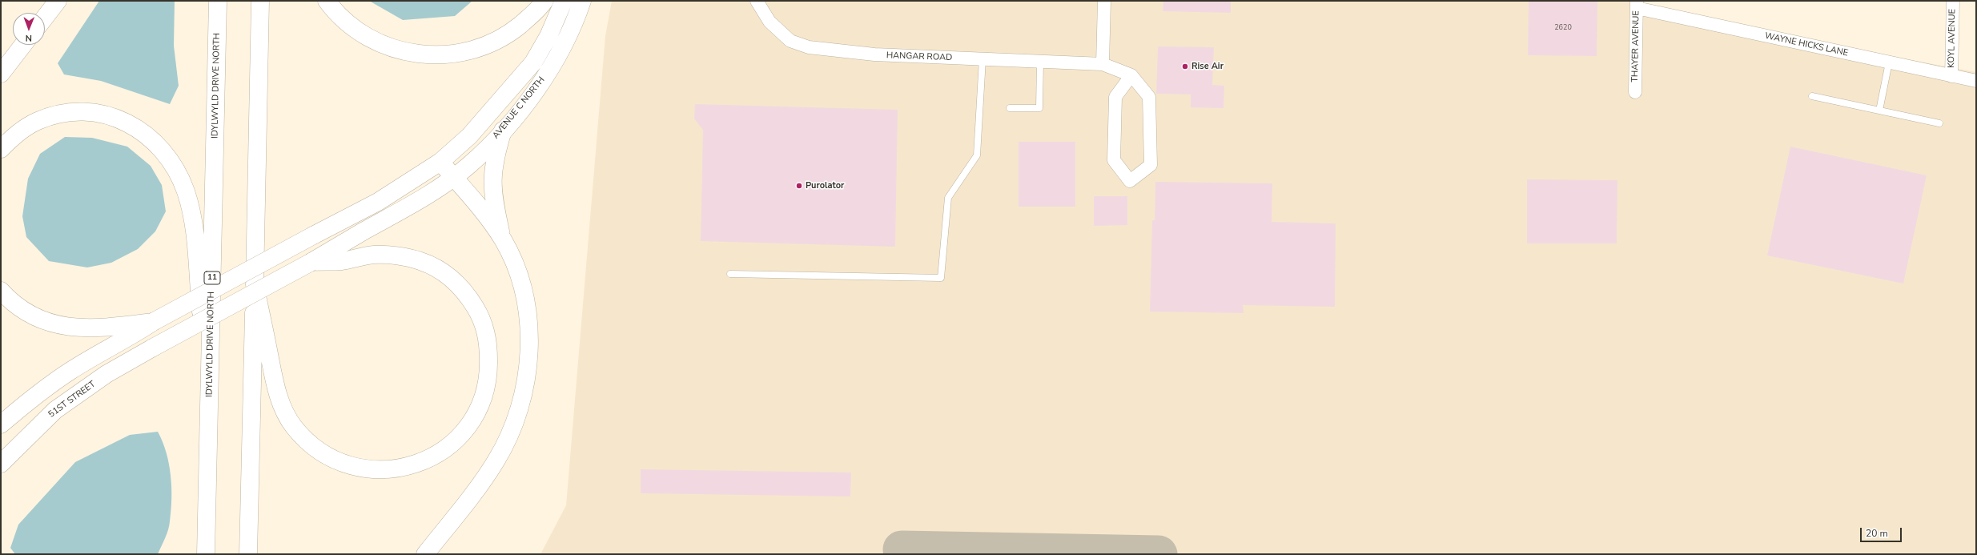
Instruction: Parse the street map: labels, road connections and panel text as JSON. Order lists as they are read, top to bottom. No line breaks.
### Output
{"streets":{"main road":["IDYLWYLD DRIVE NORTH","AVENUE C NORTH","11","51ST STREET"],"street":["KOYL AVENUE","WAYNE HICKS LANE","THAYER AVENUE","HANGAR ROAD"]},"crossings":[["KOYL AVENUE","WAYNE HICKS LANE"],["WAYNE HICKS LANE","THAYER AVENUE"],["AVENUE C NORTH","51ST STREET"]],"places":["Rise Air","Purolator"],"house_numbers":["2620"],"scale_bar":"20 m","north":"bottom"}
